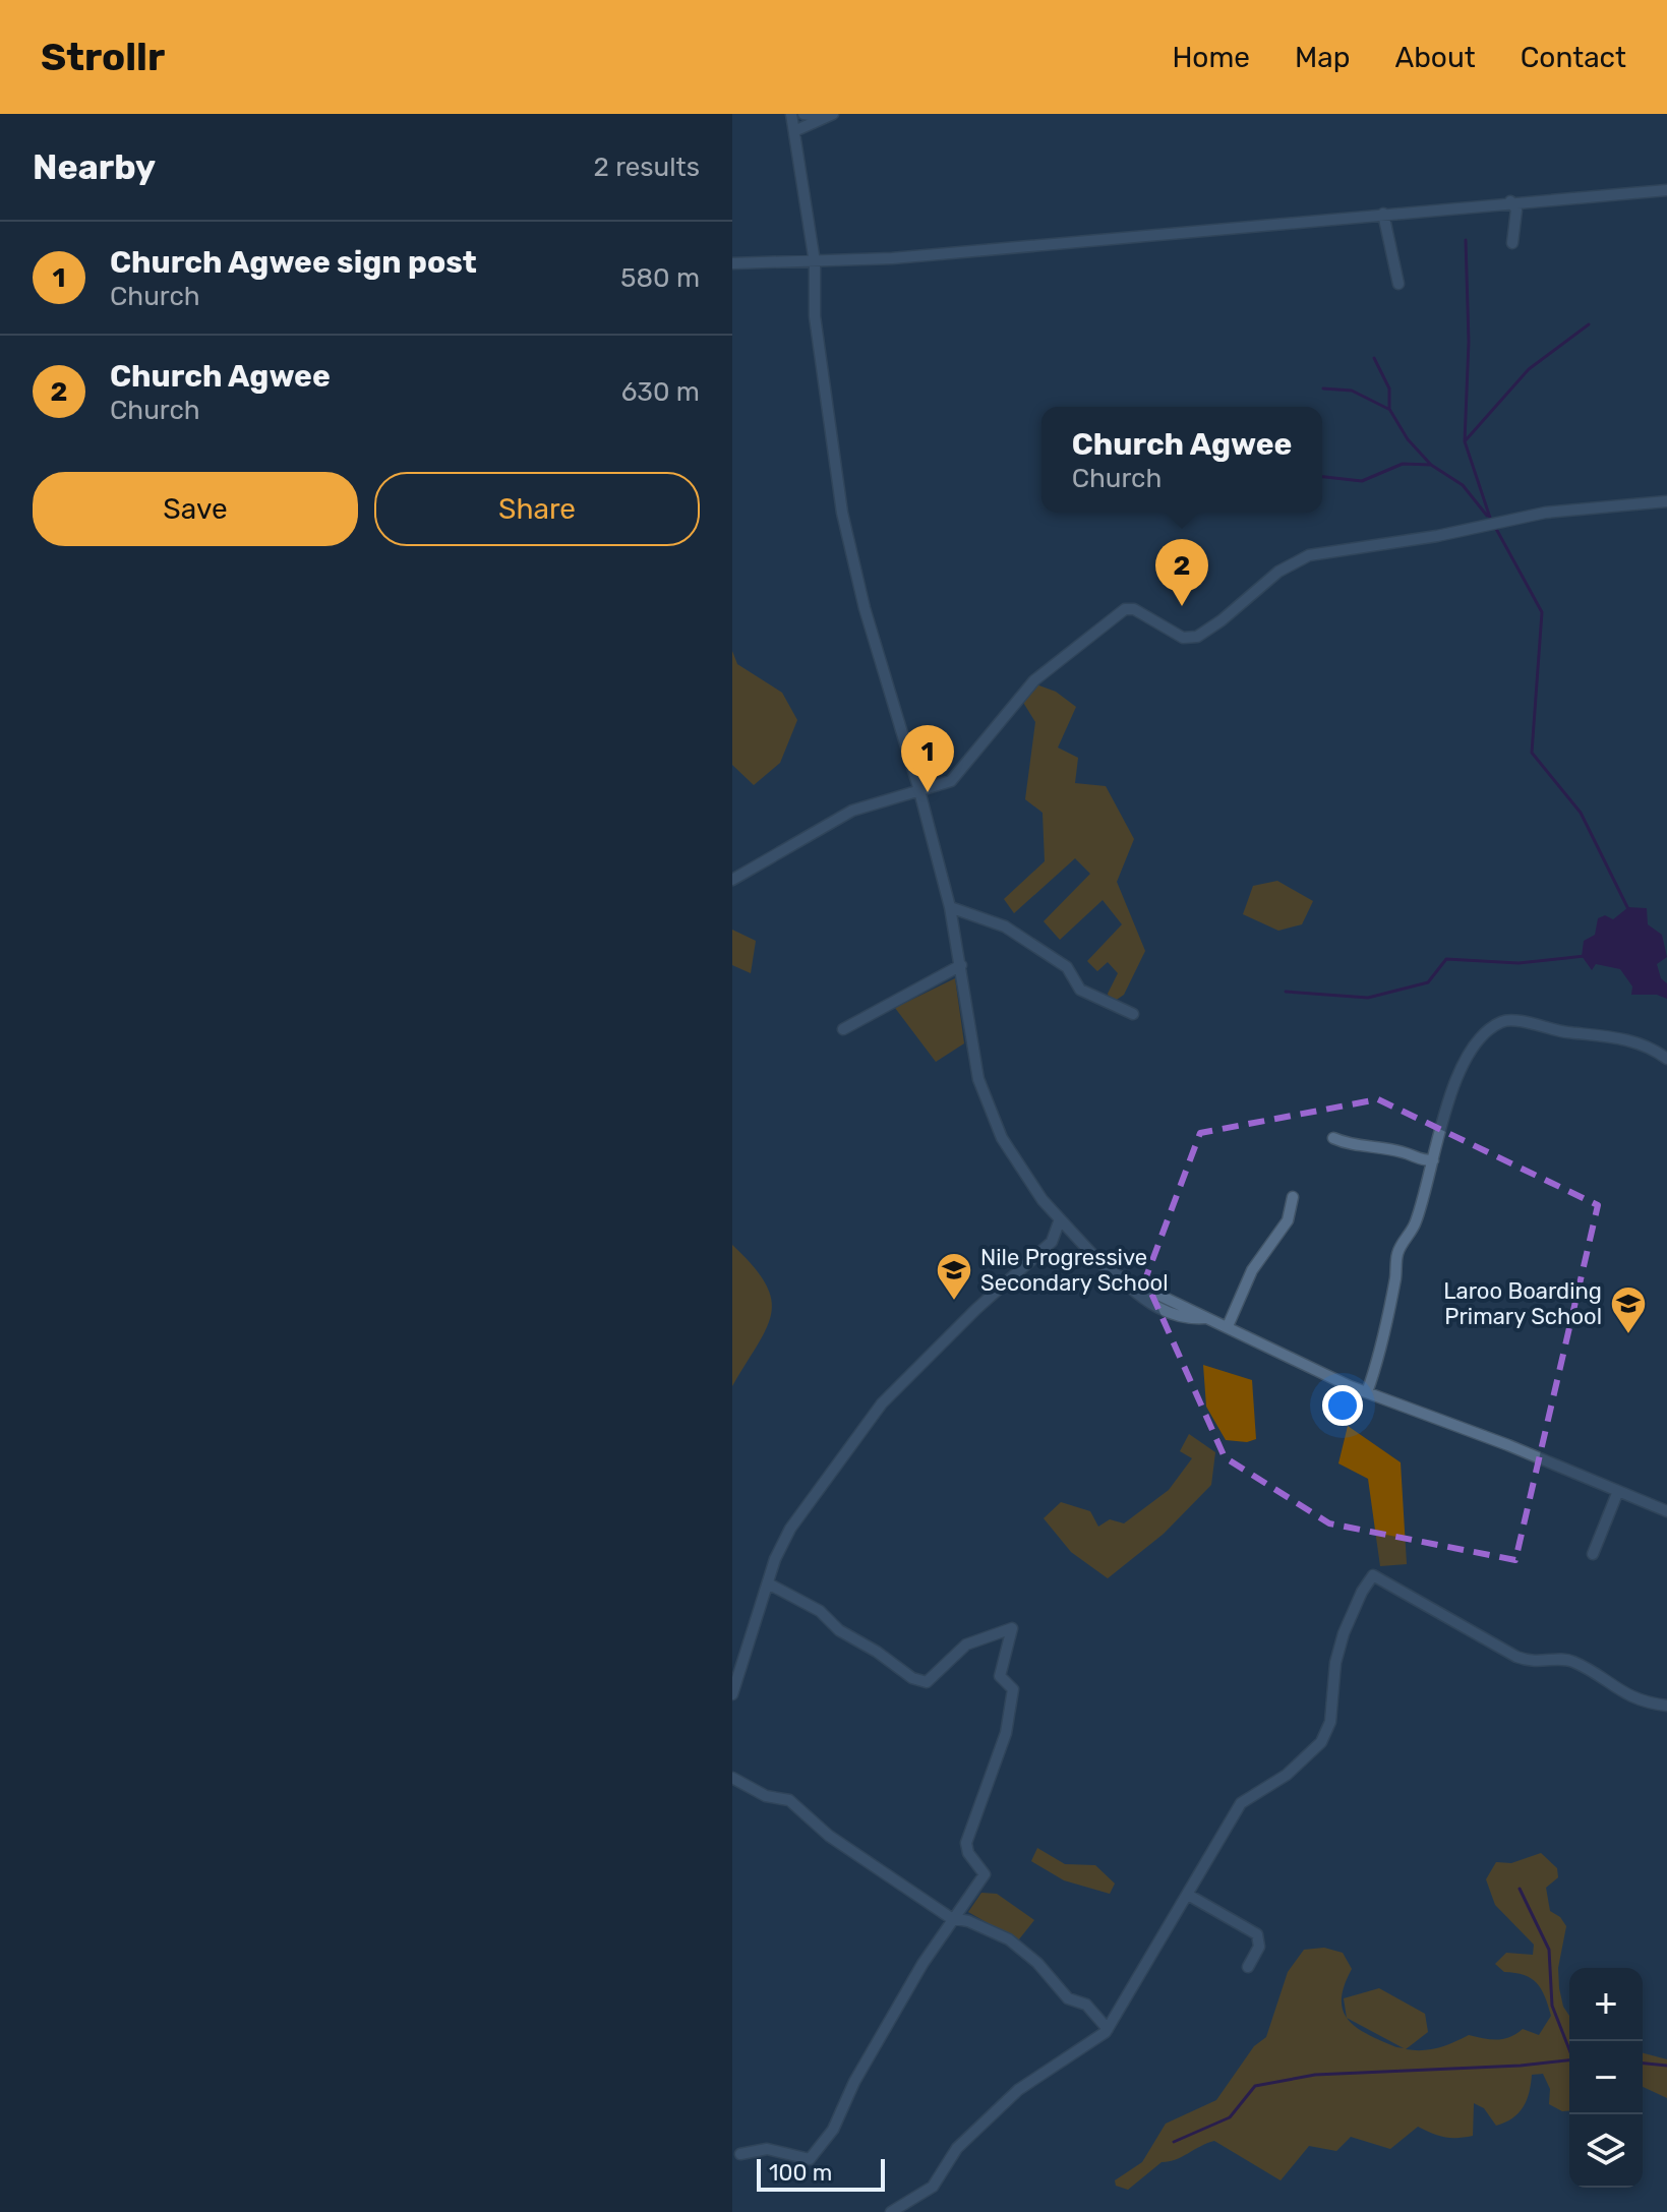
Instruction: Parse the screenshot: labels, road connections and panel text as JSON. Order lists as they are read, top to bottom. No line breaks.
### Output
{"places":{"school or university":["Nile Progressive Secondary School","Laroo Boarding Primary School"]},"scale_bar":"100 m","page":{"header":"Strollr","nav":["Home","Map","About","Contact"],"heading":["Nearby","2 results"],"list":[{"mark":"1","name":"Church Agwee sign post","note":"Church","value":"580 m"},{"mark":"2","name":"Church Agwee","note":"Church","value":"630 m"}],"popup":["Church Agwee","Church"],"buttons":["Save","Share"],"pins":["2","1"],"map_buttons":["+","−"],"scale":"100 m"}}
